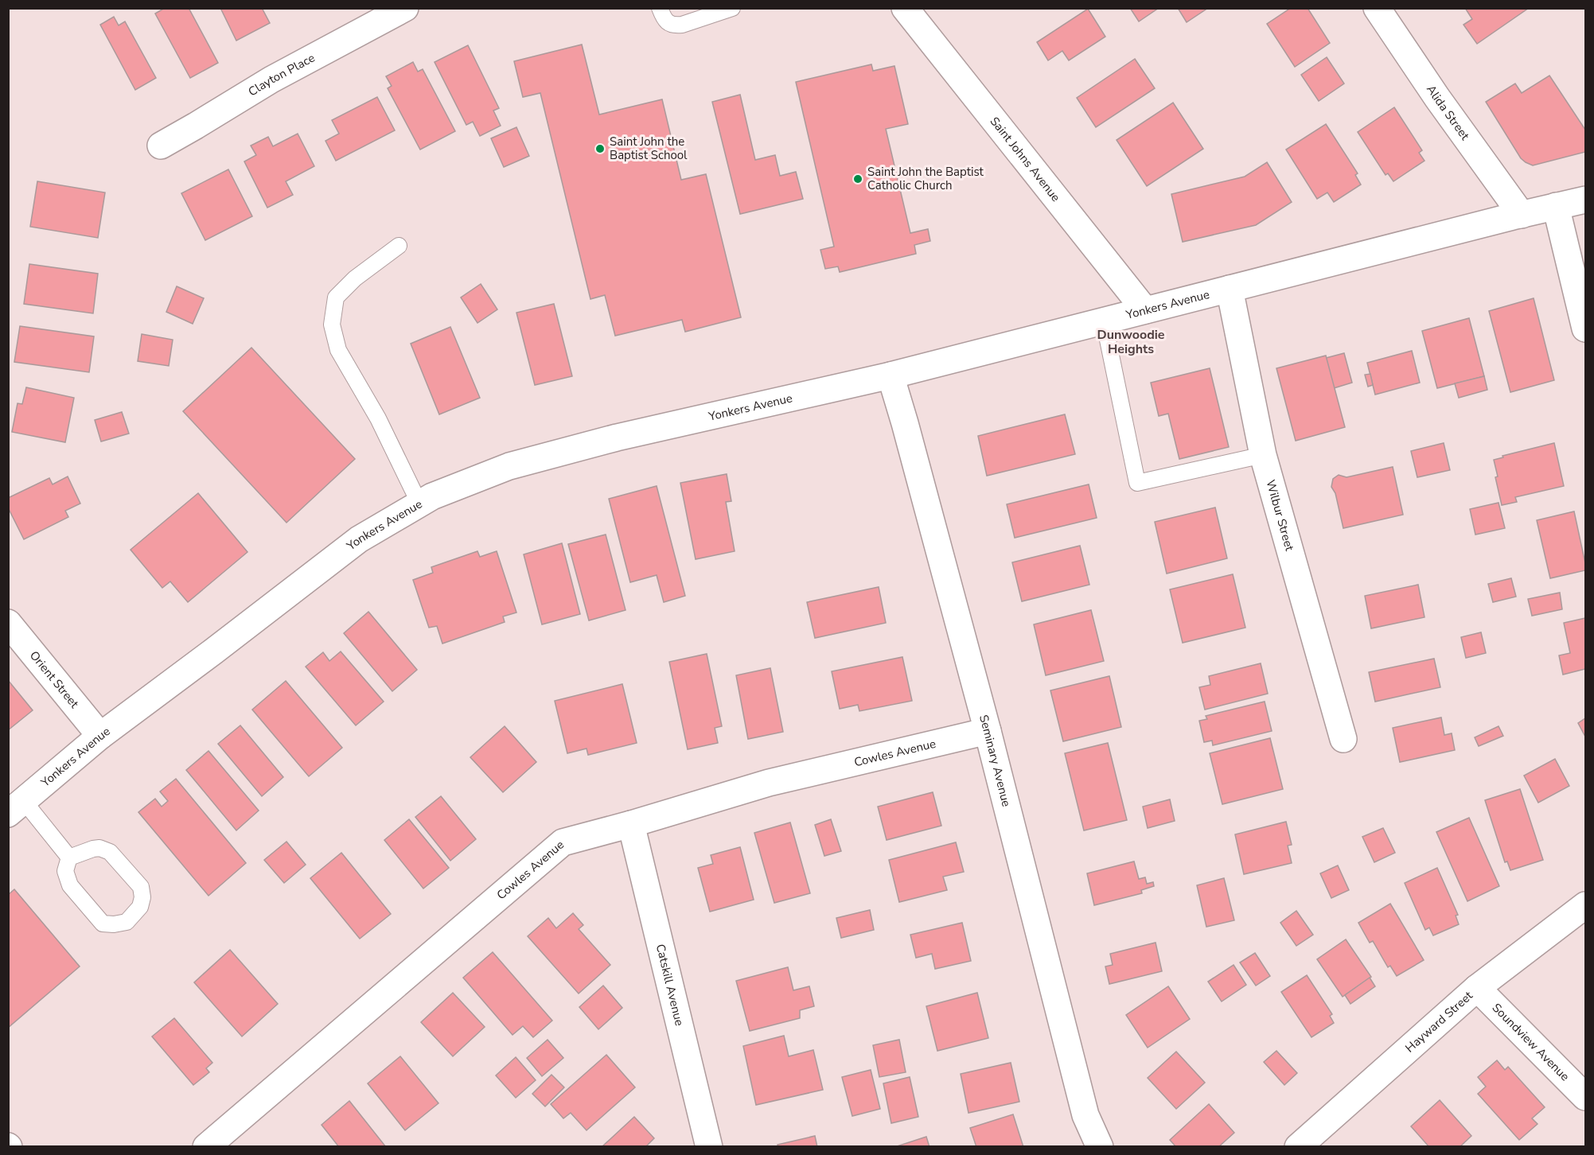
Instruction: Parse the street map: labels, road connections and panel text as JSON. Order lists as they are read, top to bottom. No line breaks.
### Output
{"streets":{"street":["Clayton Place","Alida Street","Saint Johns Avenue","Yonkers Avenue","Wilbur Street","Orient Street","Cowles Avenue","Seminary Avenue","Catskill Avenue","Hayward Street","Soundview Avenue"]},"crossings":[["Alida Street","Yonkers Avenue"],["Saint Johns Avenue","Yonkers Avenue"],["Yonkers Avenue","Wilbur Street"],["Yonkers Avenue","Orient Street"],["Yonkers Avenue","Seminary Avenue"],["Cowles Avenue","Seminary Avenue"],["Cowles Avenue","Catskill Avenue"],["Hayward Street","Soundview Avenue"]],"districts":["Dunwoodie Heights"],"places":["Saint John the Baptist School","Saint John the Baptist Catholic Church"]}
